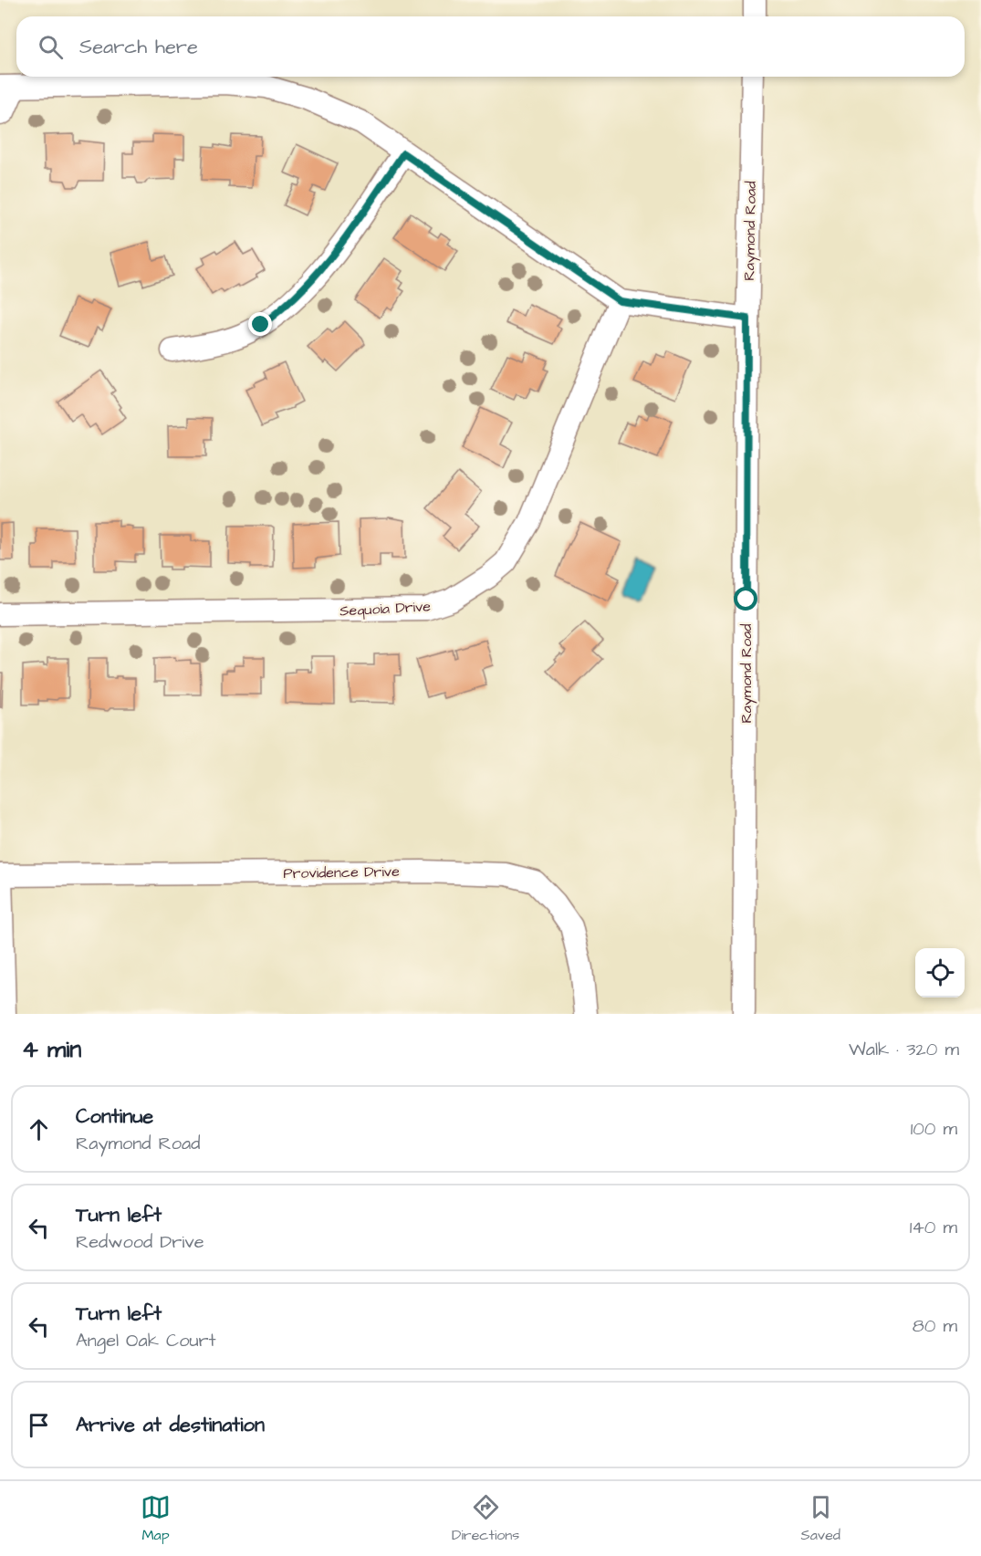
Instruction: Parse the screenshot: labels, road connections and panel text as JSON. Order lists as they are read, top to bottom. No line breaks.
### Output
{"streets":{"street":["Raymond Road","Sequoia Drive","Providence Drive"]},"page":{"search":"Search here","heading":["4 min","Walk · 320 m"],"list":[["Continue","Raymond Road","100 m"],["Turn left","Redwood Drive","140 m"],["Turn left","Angel Oak Court","80 m"],"Arrive at destination"],"nav":["Map","Directions","Saved"]}}
